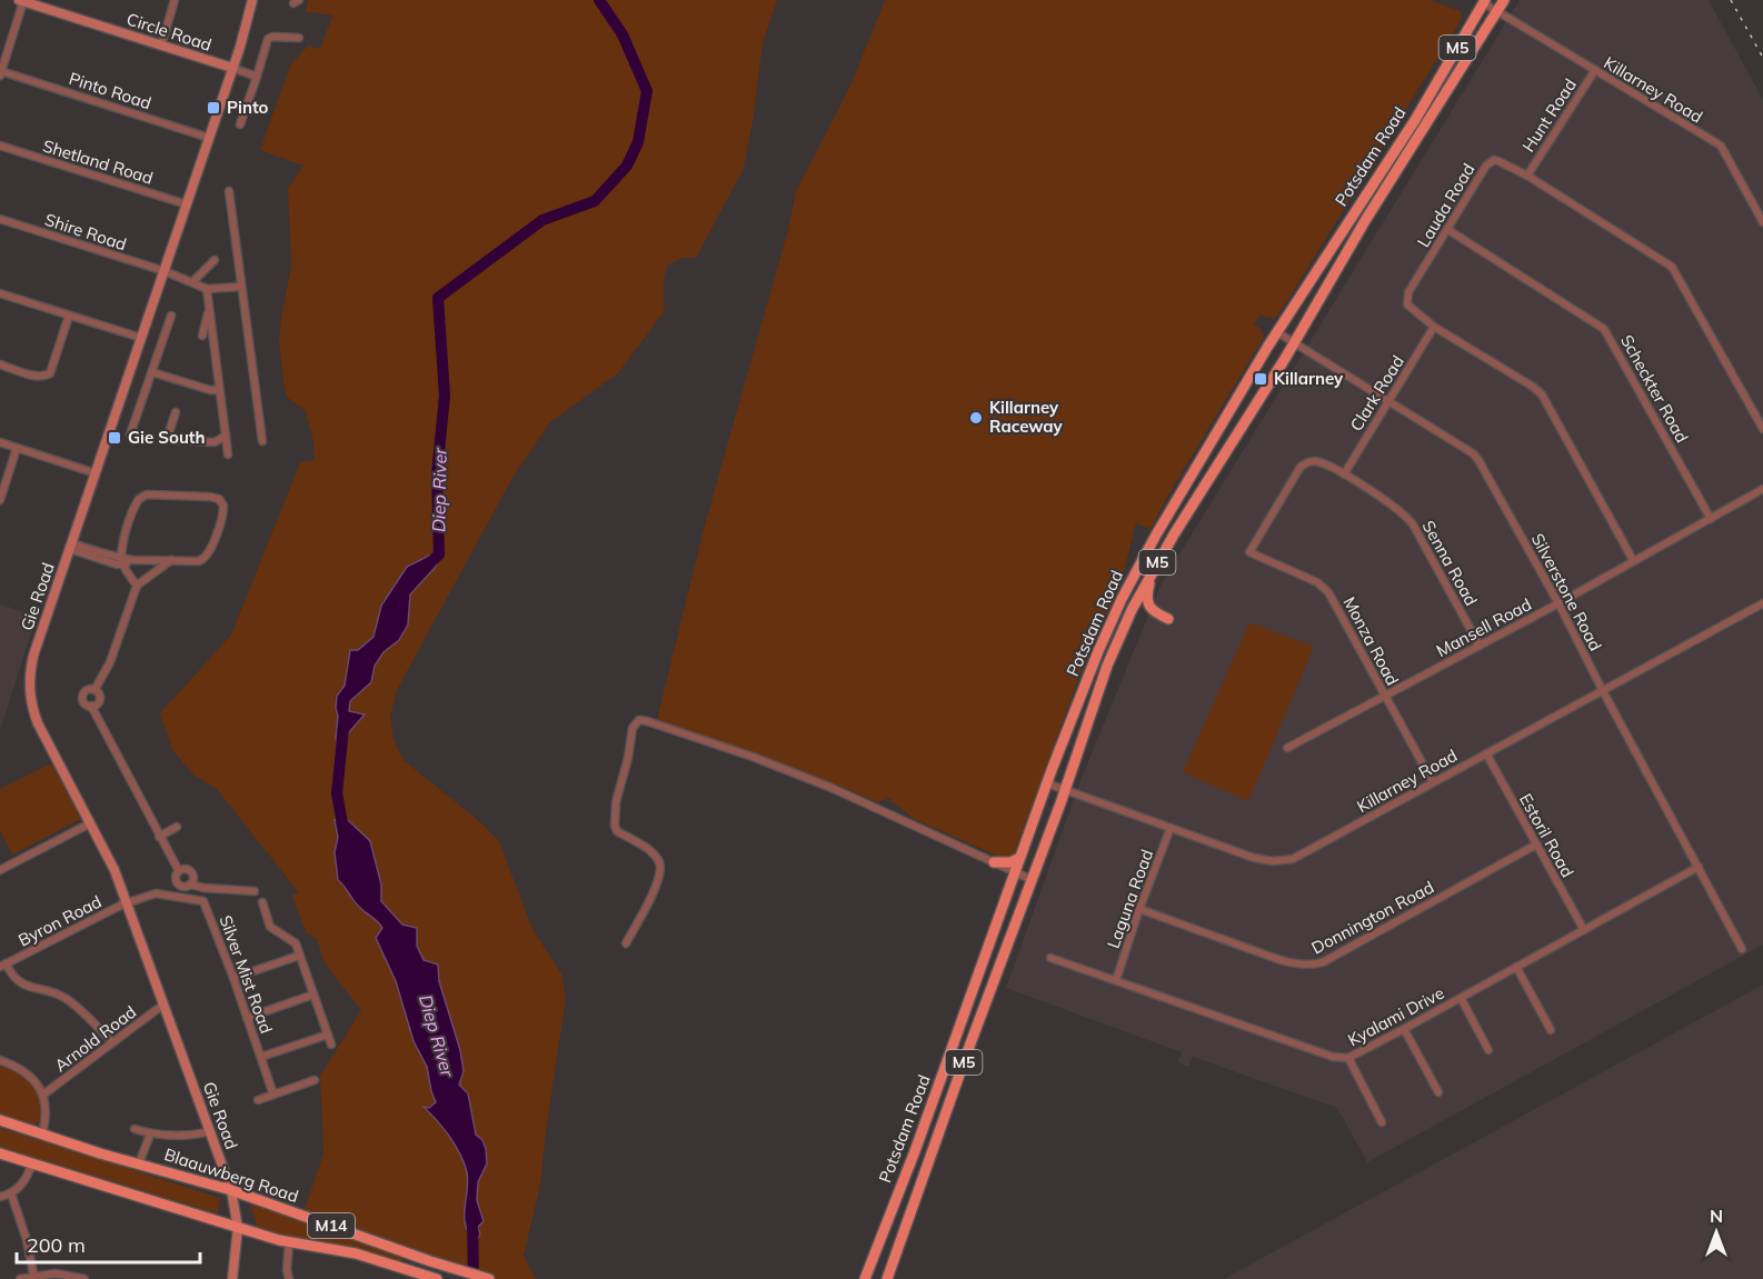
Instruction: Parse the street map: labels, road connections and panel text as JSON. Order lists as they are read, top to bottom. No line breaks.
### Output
{"streets":{"main road":["M5","Potsdam Road","Blaauwberg Road","M14"],"street":["Circle Road","Killarney Road","Pinto Road","Hunt Road","Shetland Road","Lauda Road","Shire Road","Scheckter Road","Clark Road","Senna Road","Silverstone Road","Gie Road","Mansell Road","Monza Road","Estoril Road","Laguna Road","Donnington Road","Byron Road","Silver Mist Road","Kyalami Drive","Arnold Road"]},"crossings":[["Circle Road","Gie Road"],["Killarney Road","Hunt Road"],["Killarney Road","Potsdam Road"],["Killarney Road","Silverstone Road"],["Killarney Road","Monza Road"],["Killarney Road","Estoril Road"],["Killarney Road","Laguna Road"],["Pinto Road","Gie Road"],["Hunt Road","Lauda Road"],["Potsdam Road","Silverstone Road"],["Shetland Road","Gie Road"],["Lauda Road","Scheckter Road"],["Lauda Road","Clark Road"],["Lauda Road","Mansell Road"],["Shire Road","Gie Road"],["Scheckter Road","Mansell Road"],["Clark Road","Senna Road"],["Clark Road","Silverstone Road"],["Senna Road","Mansell Road"],["Senna Road","Monza Road"],["Silverstone Road","Mansell Road"],["Silverstone Road","Kyalami Drive"],["Gie Road","Byron Road"],["Gie Road","Silver Mist Road"],["Gie Road","Arnold Road"],["Gie Road","Blaauwberg Road"],["Gie Road","M14"],["Mansell Road","Monza Road"],["Estoril Road","Donnington Road"],["Estoril Road","Kyalami Drive"],["Laguna Road","Donnington Road"],["Laguna Road","Kyalami Drive"],["Byron Road","Silver Mist Road"]],"water":["Diep River"],"places":{"transit":["Pinto","Killarney","Gie South"],"other":["Killarney Raceway"]},"scale_bar":"200 m","north":"top"}
